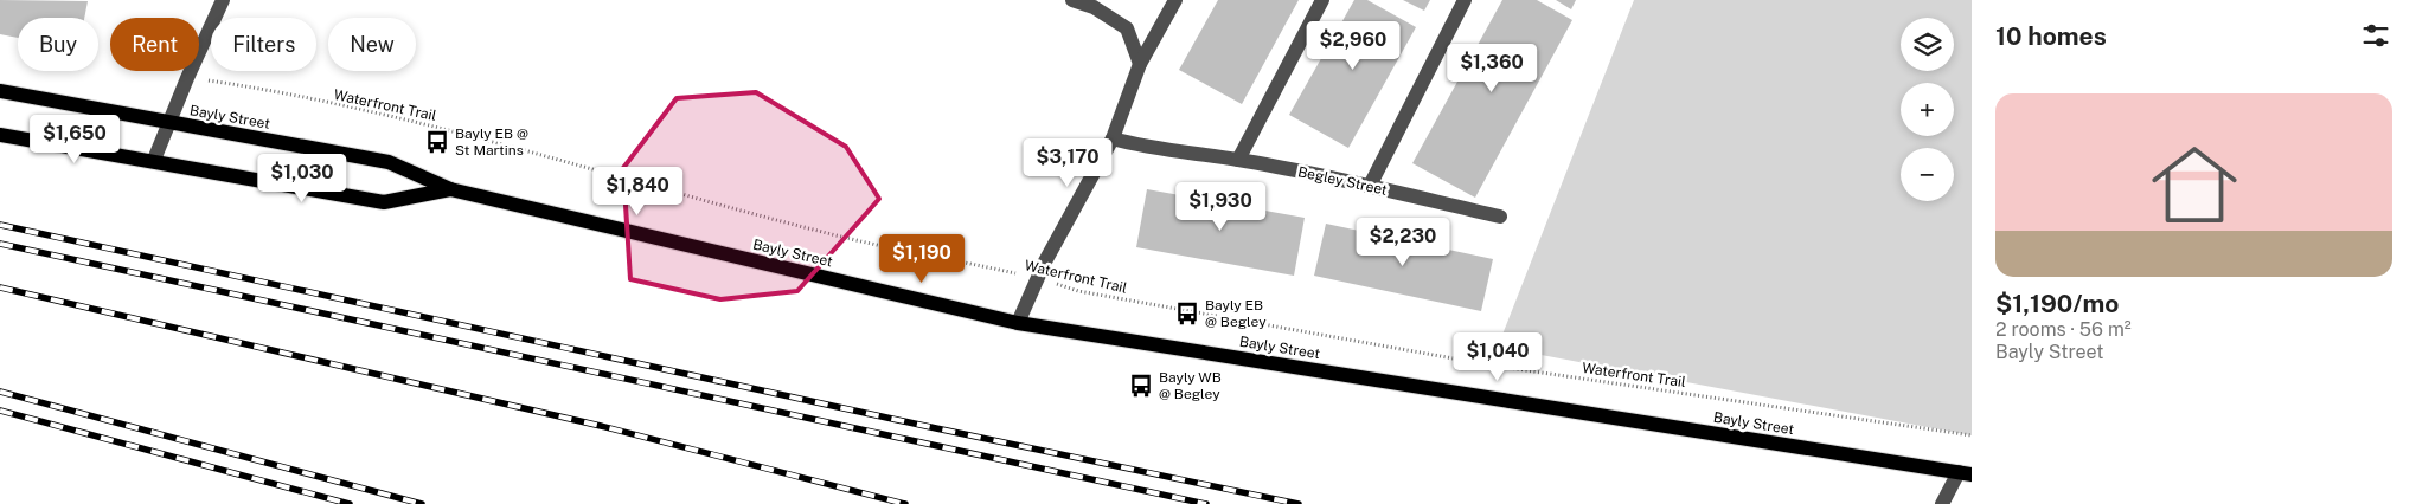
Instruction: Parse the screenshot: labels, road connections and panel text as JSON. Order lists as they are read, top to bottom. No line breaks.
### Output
{"streets":{"main road":["Bayly Street"],"street":["Begley Street"],"path":["Waterfront Trail"]},"places":{"bus stop":["Bayly EB @ St Martins","Bayly EB @ Begley","Bayly WB @ Begley"]},"page":{"heading":"10 homes","map_buttons":["+","−"],"chip":["Buy","Rent","Filters","New"],"price":["$2,960","$1,360","$1,650","$3,170","$1,030","$1,840","$1,930","$2,230","$1,190","$1,040"],"list":[{"name":"$1,190/mo","note":"2 rooms · 56 m² · Bayly Street"}]}}
